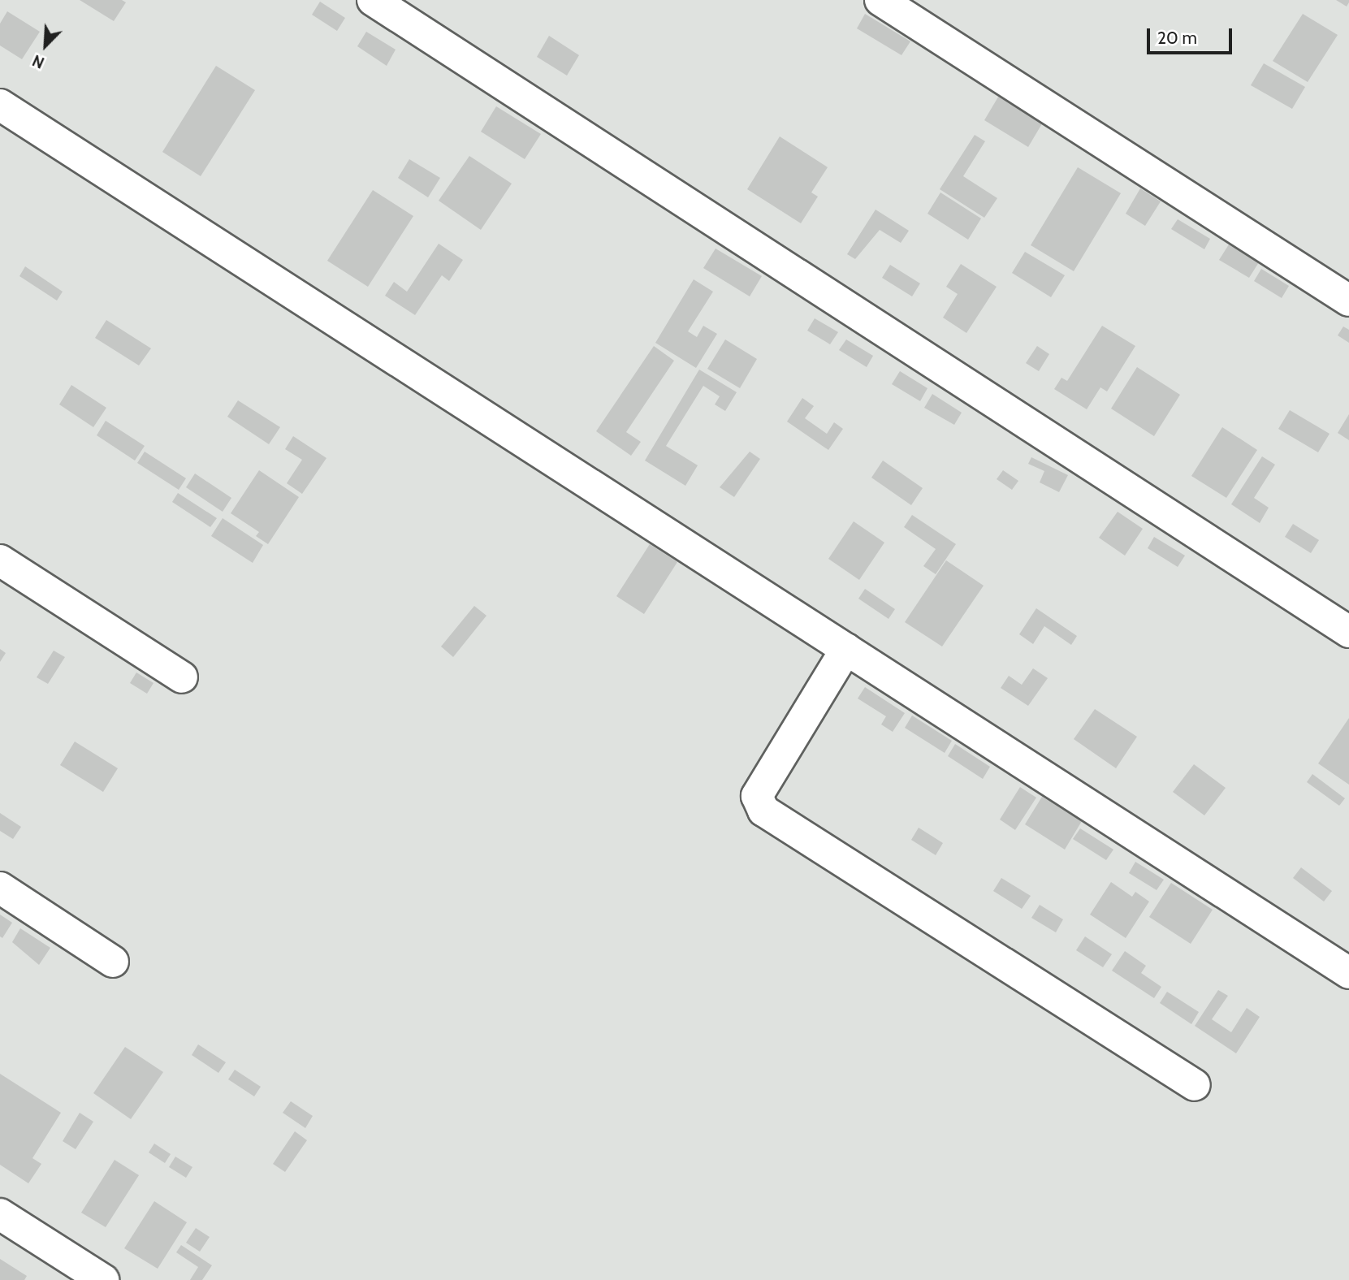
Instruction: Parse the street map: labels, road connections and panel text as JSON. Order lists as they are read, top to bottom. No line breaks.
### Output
{"scale_bar":"20 m","north":"bottom left"}
